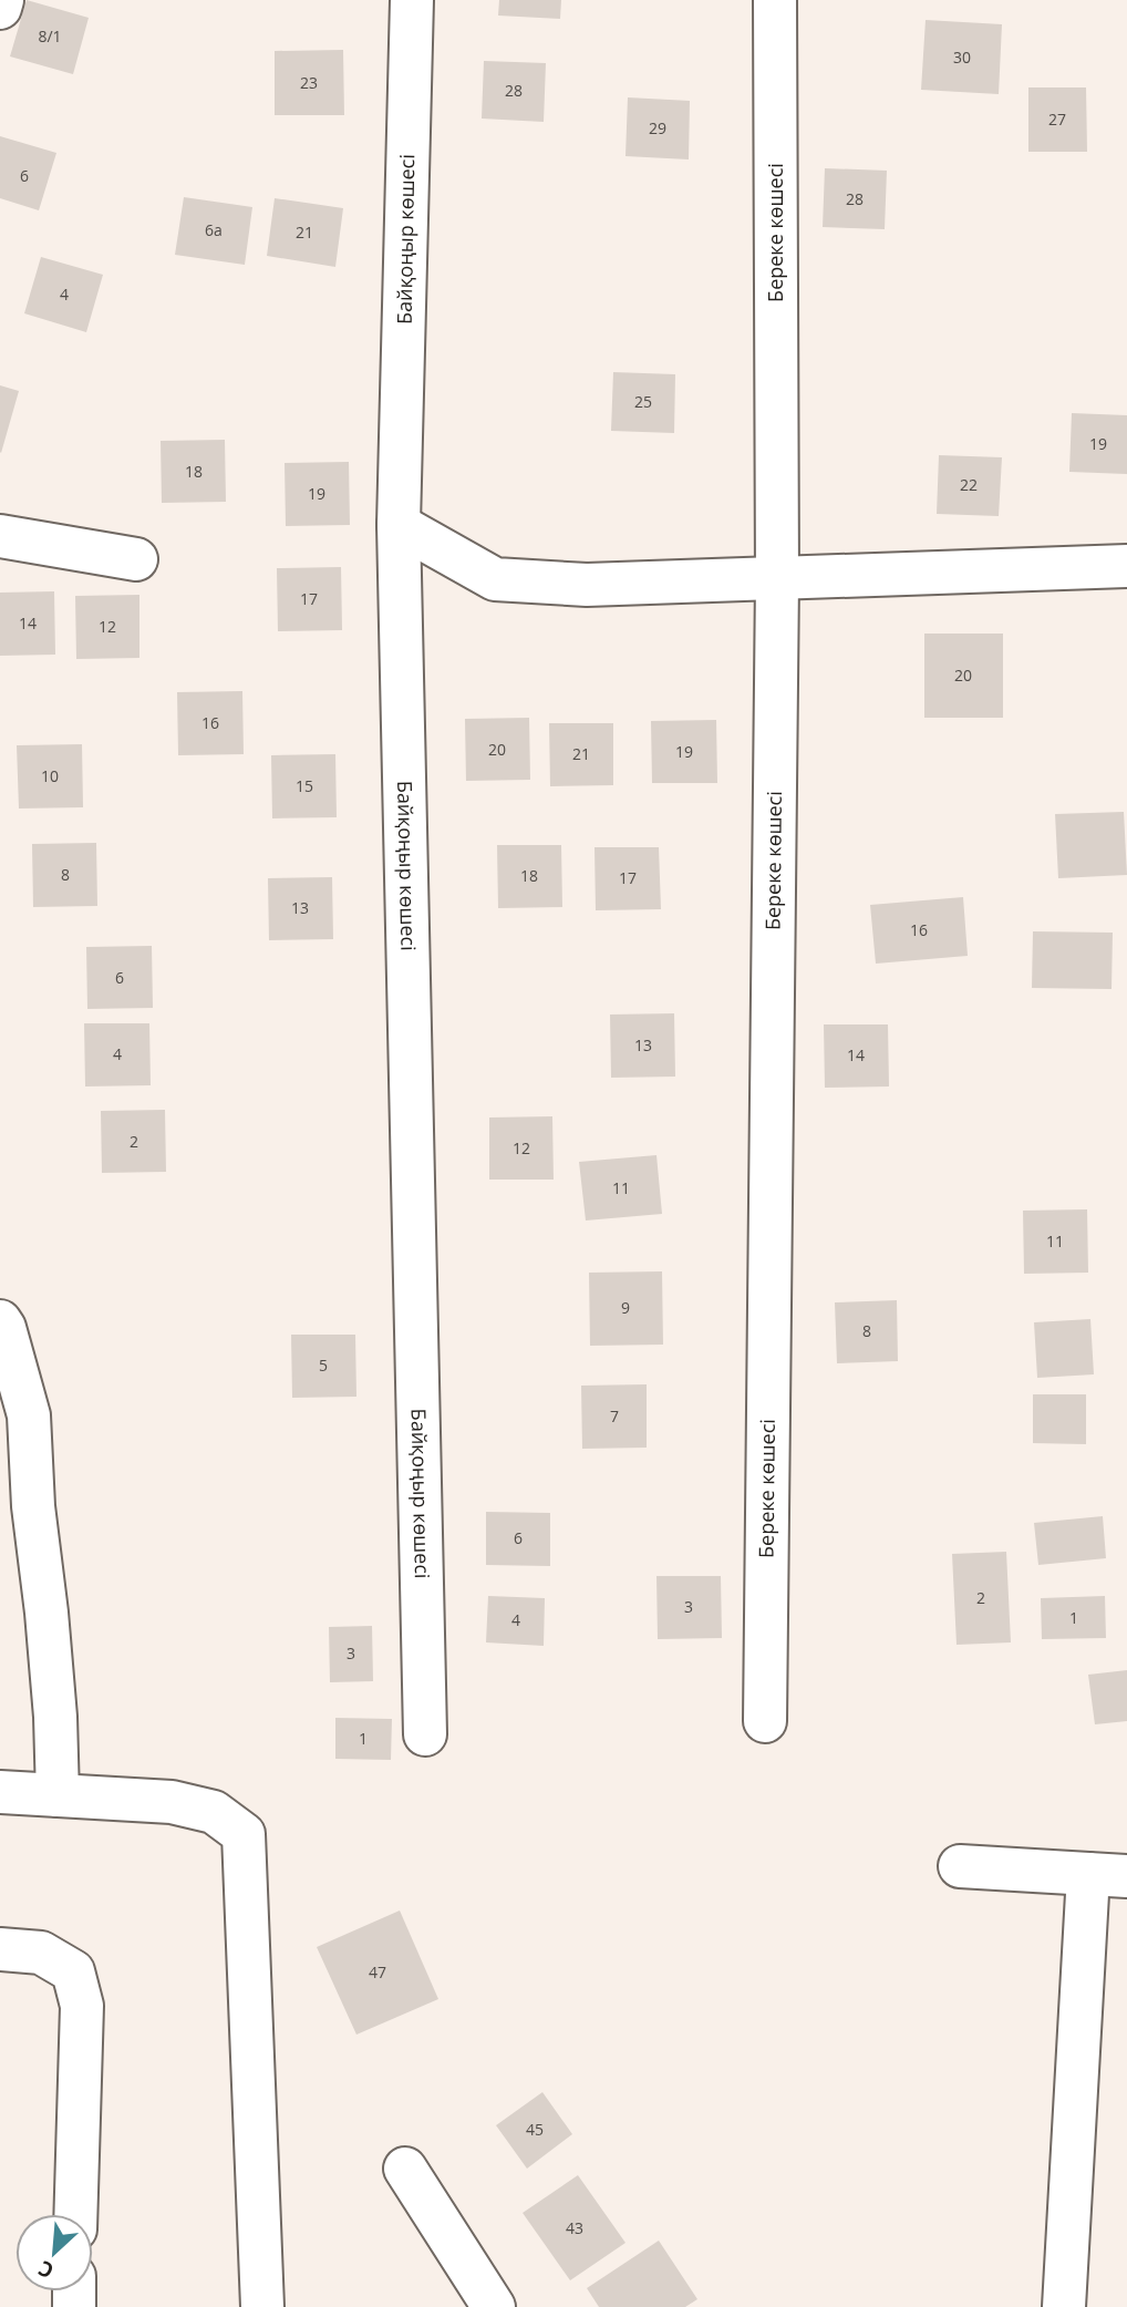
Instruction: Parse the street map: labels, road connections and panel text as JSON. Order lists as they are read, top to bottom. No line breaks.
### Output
{"streets":{"street":["Береке көшесі","Байқоңыр көшесі"]},"house_numbers":["8/1","30","23","28","27","29","6","28","6а","21","4","25","19","18","22","19","17","14","12","20","16","20","19","21","10","15","8","18","17","13","16","6","13","4","14","2","12","11","11","9","8","5","7","6","2","3","1","4","3","1","47","45","43"],"north":"bottom left"}
